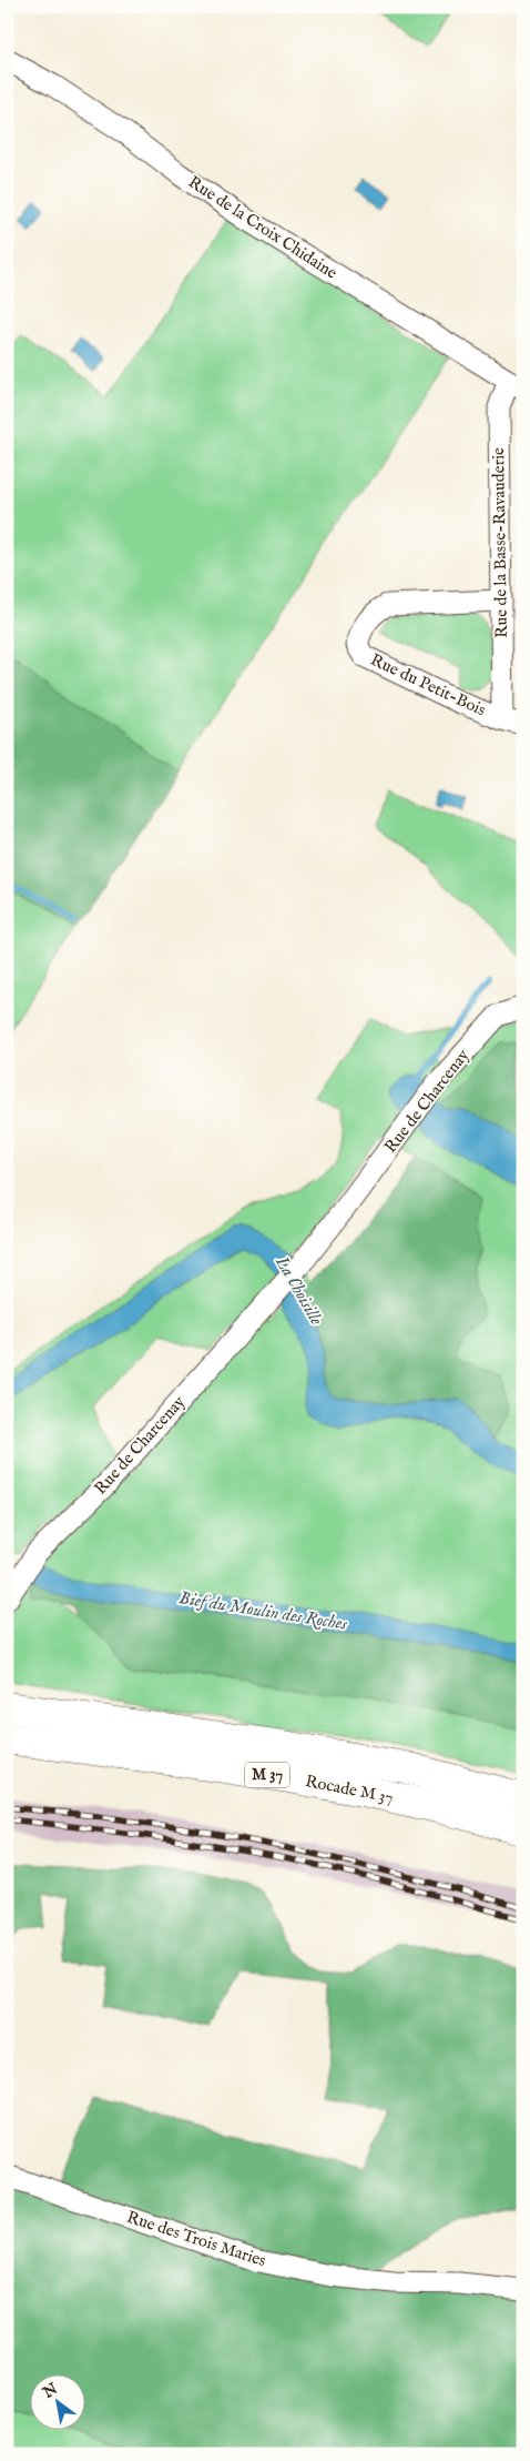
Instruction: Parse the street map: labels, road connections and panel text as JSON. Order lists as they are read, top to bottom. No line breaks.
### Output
{"streets":{"highway":["M 37","Rocade M 37"],"street":["Rue de la Croix Chidaine","Rue de la Basse-Ravauderie","Rue du Petit-Bois","Rue de Charcenay","Rue des Trois Maries"]},"crossings":[["Rue de la Croix Chidaine","Rue de la Basse-Ravauderie"],["Rue de la Basse-Ravauderie","Rue du Petit-Bois"]],"water":["La Choisille","Bief du Moulin des Roches"],"north":"top left"}
